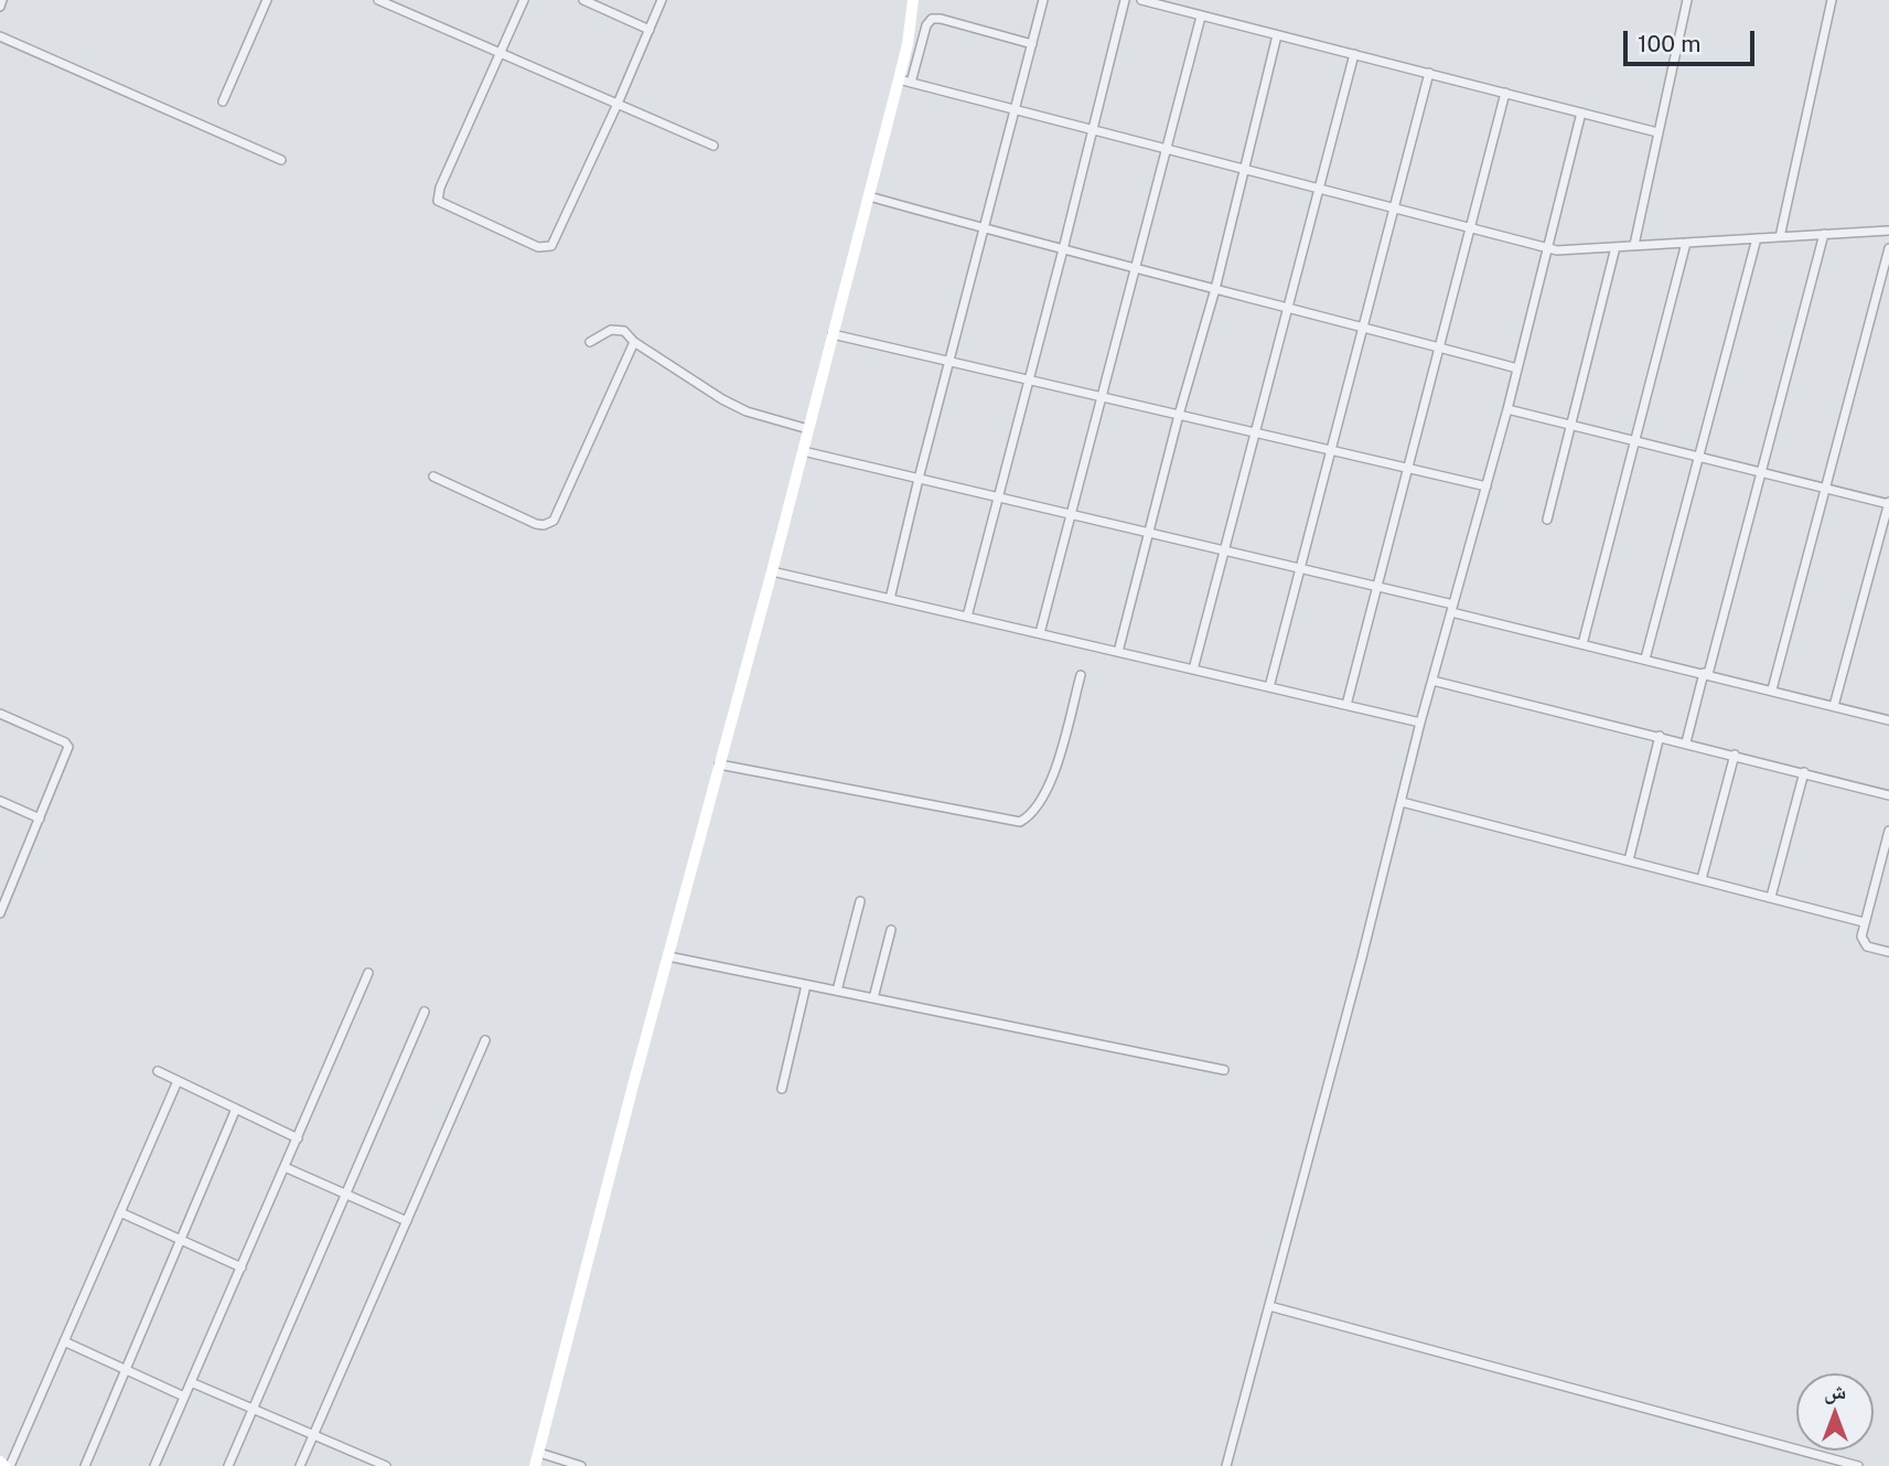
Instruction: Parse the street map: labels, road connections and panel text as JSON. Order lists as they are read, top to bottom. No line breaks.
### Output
{"scale_bar":"100 m","north":"top"}
